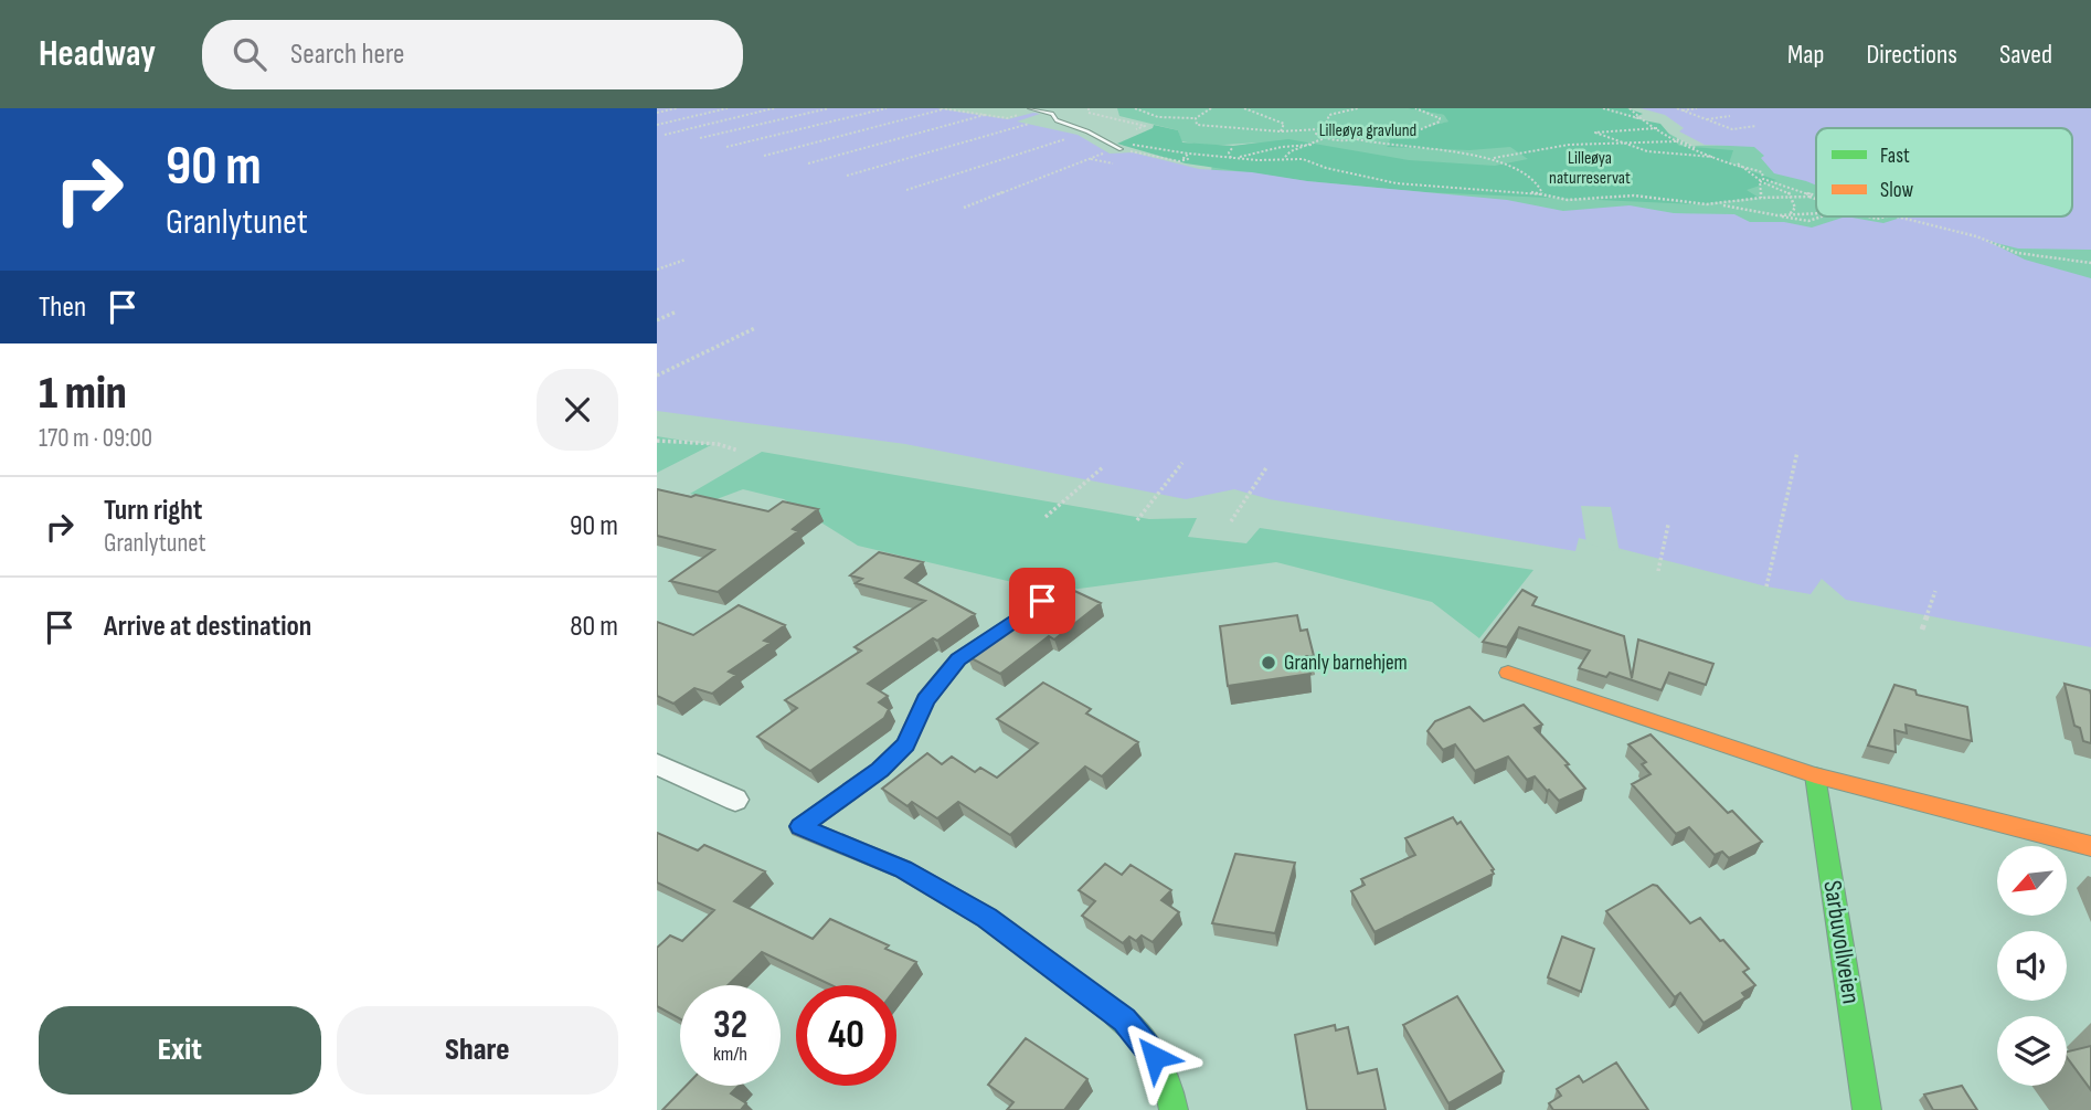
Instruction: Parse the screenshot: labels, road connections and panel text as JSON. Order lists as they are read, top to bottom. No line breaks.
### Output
{"streets":{"street":["Sarbuvollveien"]},"parks":["Lilleøya gravlund","Lilleøya naturreservat"],"places":["Granly barnehjem"],"legend":["Fast","Slow"],"north":"bottom left","page":{"header":"Headway","search":"Search here","nav":["Map","Directions","Saved"],"turn":["90 m","Granlytunet"],"then":"Then","heading":["1 min","170 m · 09:00"],"list":[{"name":"Turn right","note":"Granlytunet","value":"90 m"},{"name":"Arrive at destination","value":"80 m"}],"speed":"32 km/h","limit":"40","buttons":["Exit","Share"]}}
